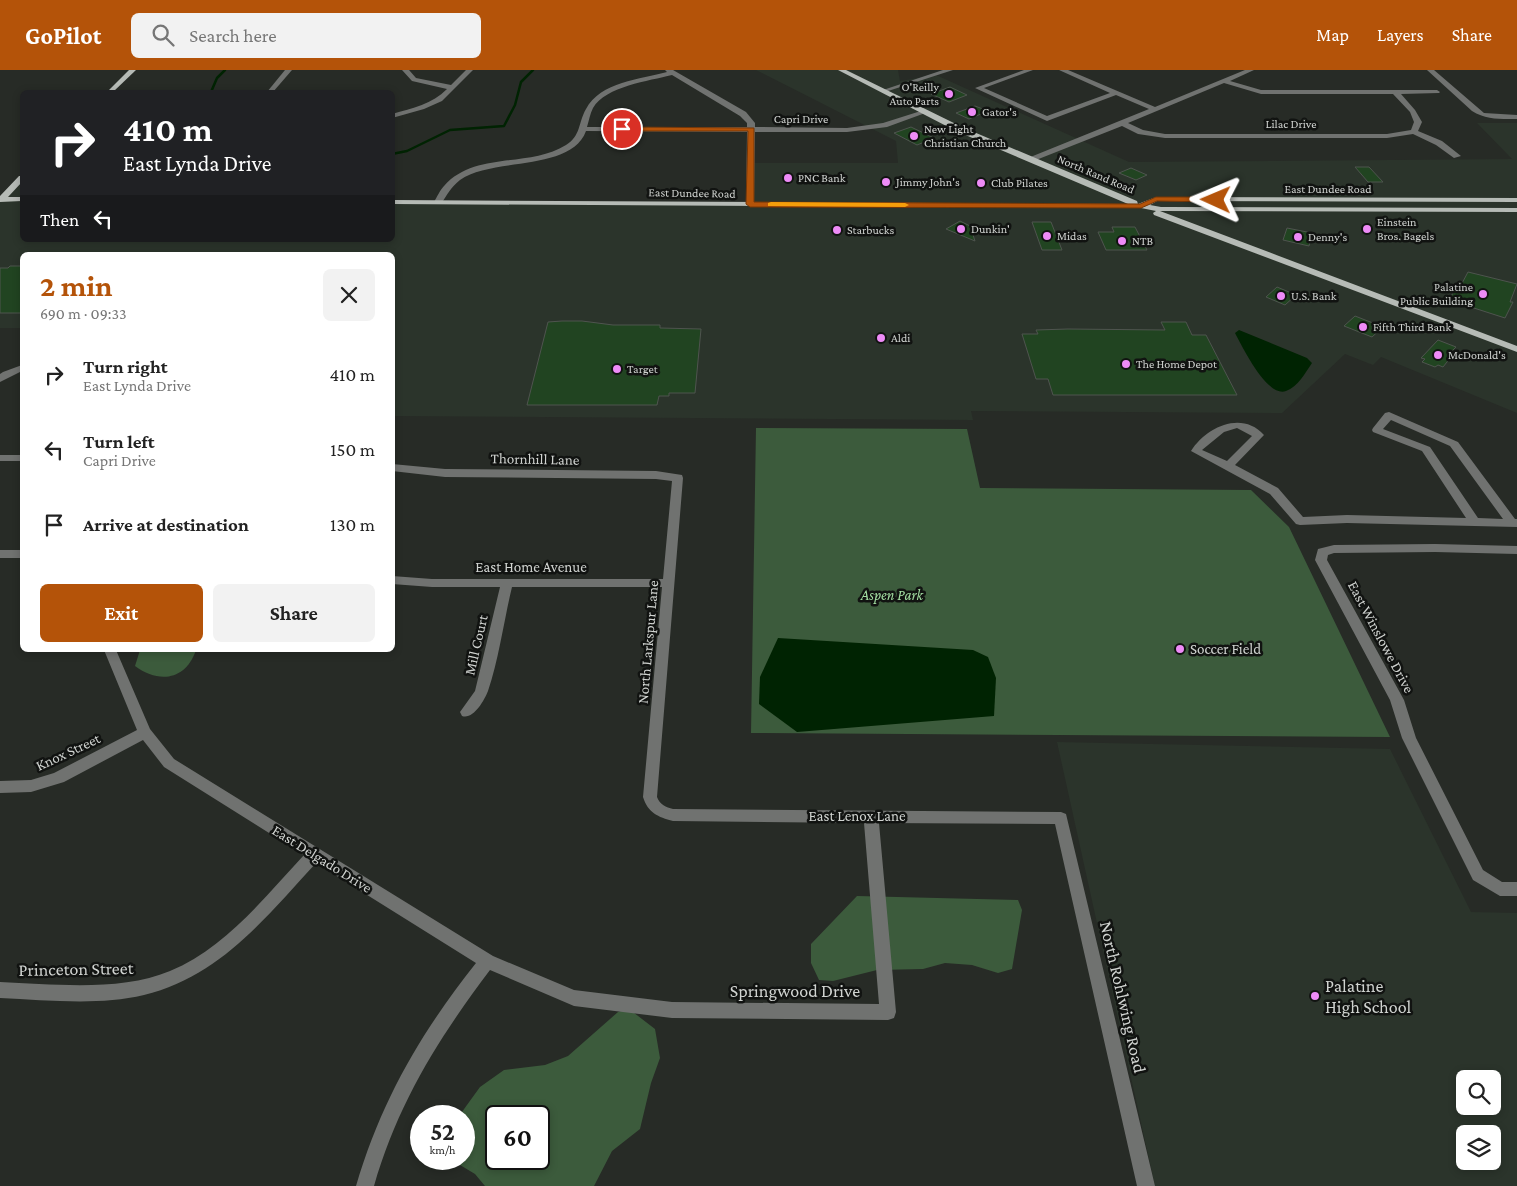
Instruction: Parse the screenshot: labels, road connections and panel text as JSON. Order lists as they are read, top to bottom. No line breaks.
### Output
{"streets":{"main road":["North Rand Road","East Dundee Road"],"street":["Capri Drive","Lilac Drive","Thornhill Lane","East Home Avenue","East Winslowe Drive","North Larkspur Lane","Mill Court","Knox Street","East Lenox Lane","East Delgado Drive","Princeton Street","Springwood Drive","North Rohlwing Road"]},"crossings":[["Capri Drive","North Rand Road"],["North Rand Road","East Dundee Road"],["Thornhill Lane","North Larkspur Lane"],["East Home Avenue","North Larkspur Lane"],["East Home Avenue","Mill Court"],["North Larkspur Lane","East Lenox Lane"],["Knox Street","East Delgado Drive"],["East Lenox Lane","Springwood Drive"],["East Lenox Lane","North Rohlwing Road"],["East Delgado Drive","Princeton Street"],["East Delgado Drive","Springwood Drive"]],"parks":["Aspen Park"],"places":["O'Reilly Auto Parts","Gator's","New Light Christian Church","PNC Bank","Jimmy John's","Club Pilates","Dunkin'","Einstein Bros. Bagels","Starbucks","Midas","Denny's","NTB","Palatine Public Building","U.S. Bank","Fifth Third Bank","Aldi","McDonald's","The Home Depot","Target","Soccer Field","Palatine High School"],"page":{"header":"GoPilot","search":"Search here","nav":["Map","Layers","Share"],"turn":["410 m","East Lynda Drive"],"then":"Then","heading":["2 min","690 m · 09:33"],"list":[{"name":"Turn right","note":"East Lynda Drive","value":"410 m"},{"name":"Turn left","note":"Capri Drive","value":"150 m"},{"name":"Arrive at destination","value":"130 m"}],"buttons":["Exit","Share"],"speed":"52 km/h","limit":"60"}}
